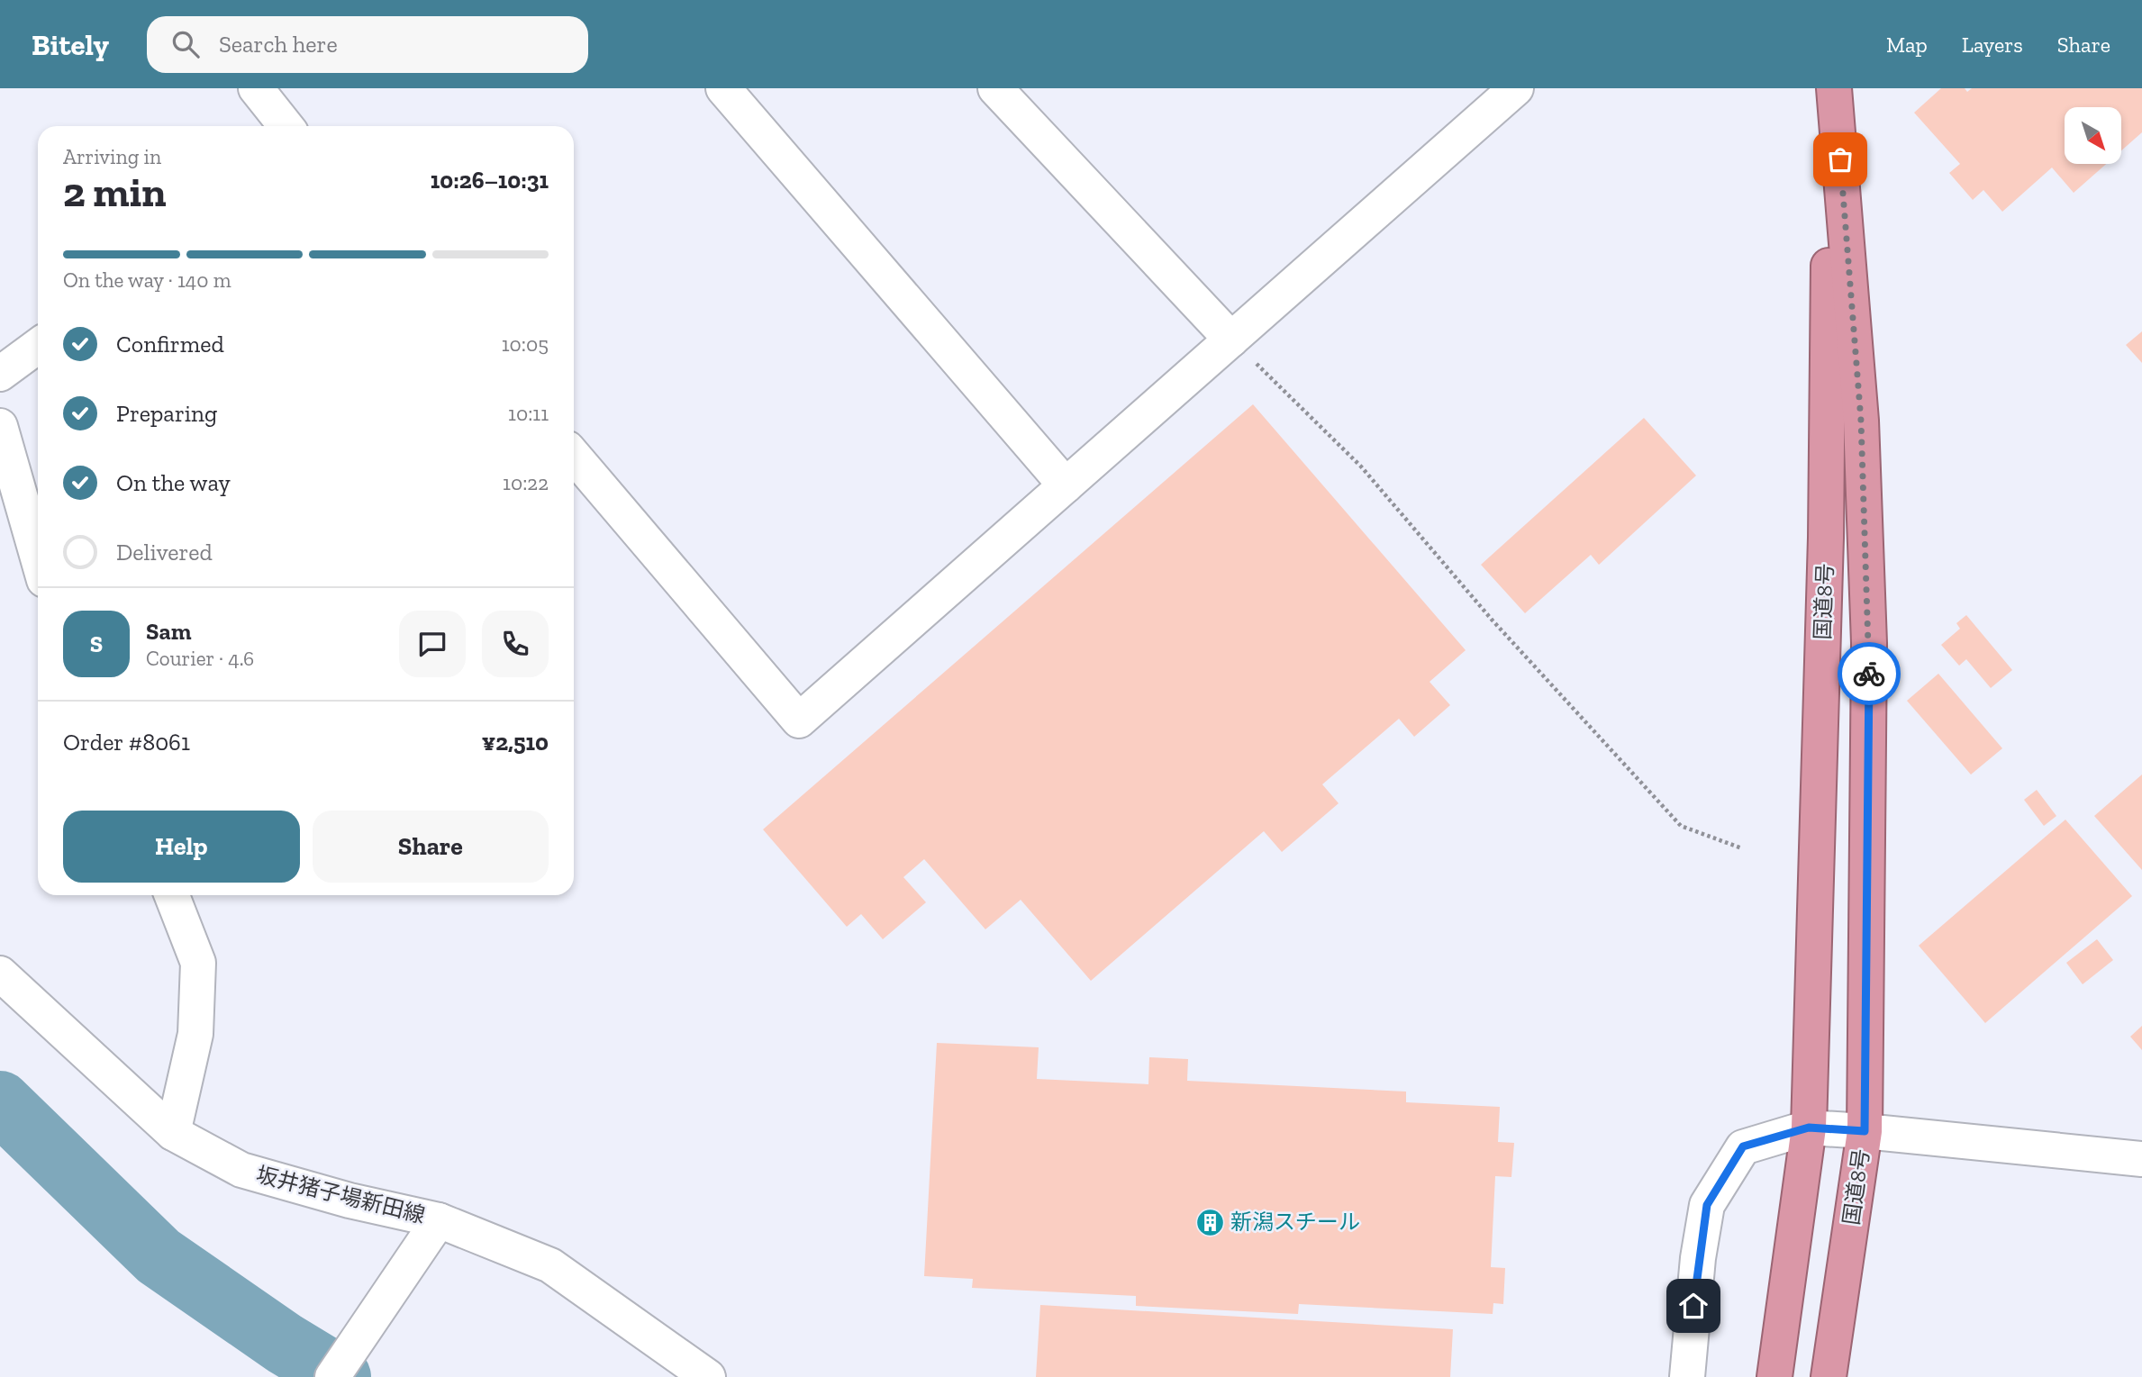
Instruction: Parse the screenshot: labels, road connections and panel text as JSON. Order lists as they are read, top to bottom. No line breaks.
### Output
{"streets":{"highway":["国道8号"],"street":["坂井猪子場新田線"]},"places":{"building":["新潟スチール"]},"north":"bottom right","page":{"header":"Bitely","search":"Search here","nav":["Map","Layers","Share"],"heading":["2 min","Arriving in","10:26–10:31"],"panel":["Sam","Courier · 4.6","Order #8061","¥2,510"],"bar":"On the way · 140 m","list":[["Confirmed","10:05"],["Preparing","10:11"],["On the way","10:22"],"Delivered"],"round":"S","buttons":["Help","Share"]}}
